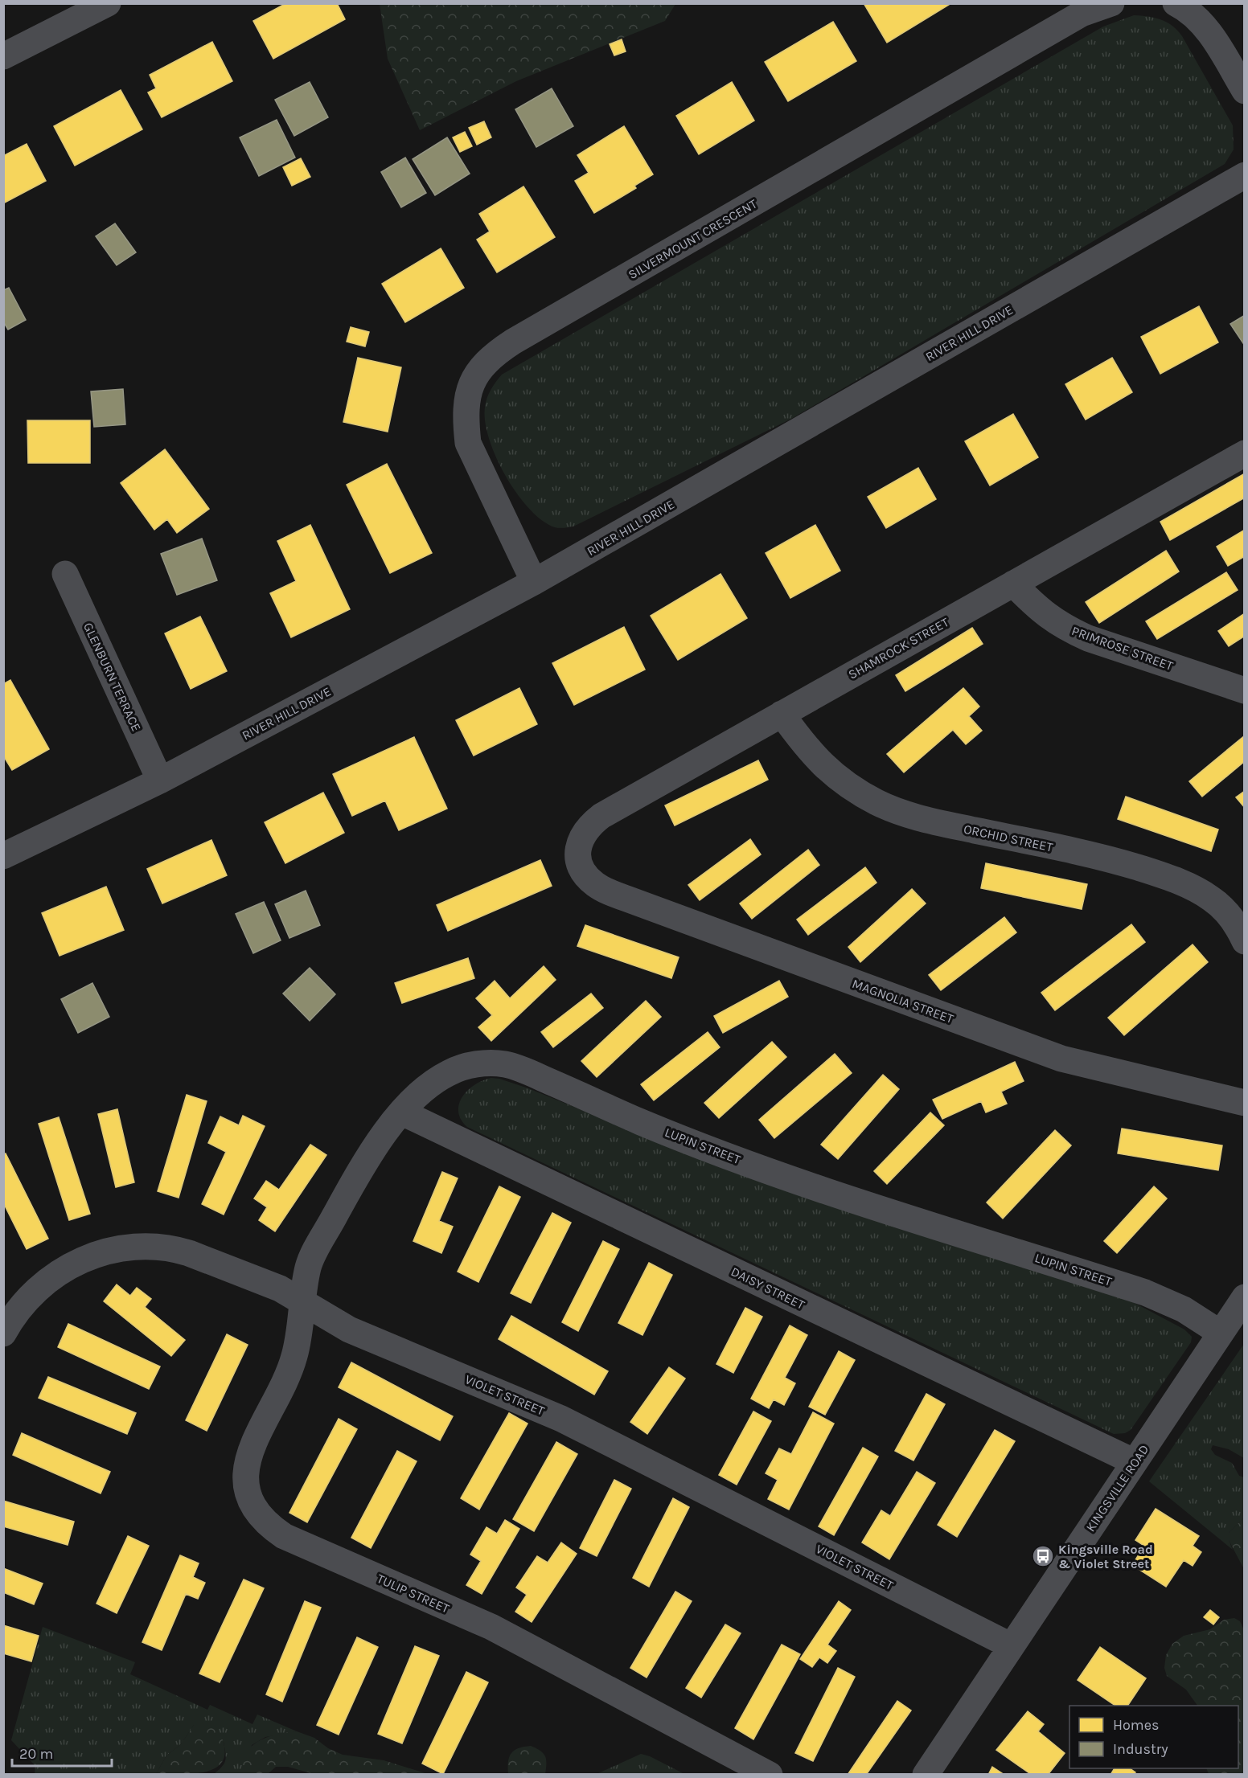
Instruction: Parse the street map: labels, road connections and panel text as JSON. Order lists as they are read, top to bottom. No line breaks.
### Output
{"streets":{"street":["SILVERMOUNT CRESCENT","RIVER HILL DRIVE","SHAMROCK STREET","PRIMROSE STREET","GLENBURN TERRACE","ORCHID STREET","MAGNOLIA STREET","LUPIN STREET","DAISY STREET","VIOLET STREET","KINGSVILLE ROAD","TULIP STREET"]},"crossings":[["SILVERMOUNT CRESCENT","RIVER HILL DRIVE"],["RIVER HILL DRIVE","GLENBURN TERRACE"],["SHAMROCK STREET","PRIMROSE STREET"],["SHAMROCK STREET","ORCHID STREET"],["SHAMROCK STREET","MAGNOLIA STREET"],["LUPIN STREET","DAISY STREET"],["LUPIN STREET","VIOLET STREET"],["LUPIN STREET","KINGSVILLE ROAD"],["LUPIN STREET","TULIP STREET"],["DAISY STREET","KINGSVILLE ROAD"],["VIOLET STREET","KINGSVILLE ROAD"],["VIOLET STREET","TULIP STREET"]],"places":{"bus stop":["Kingsville Road & Violet Street"]},"legend":["Homes","Industry"],"scale_bar":"20 m"}
